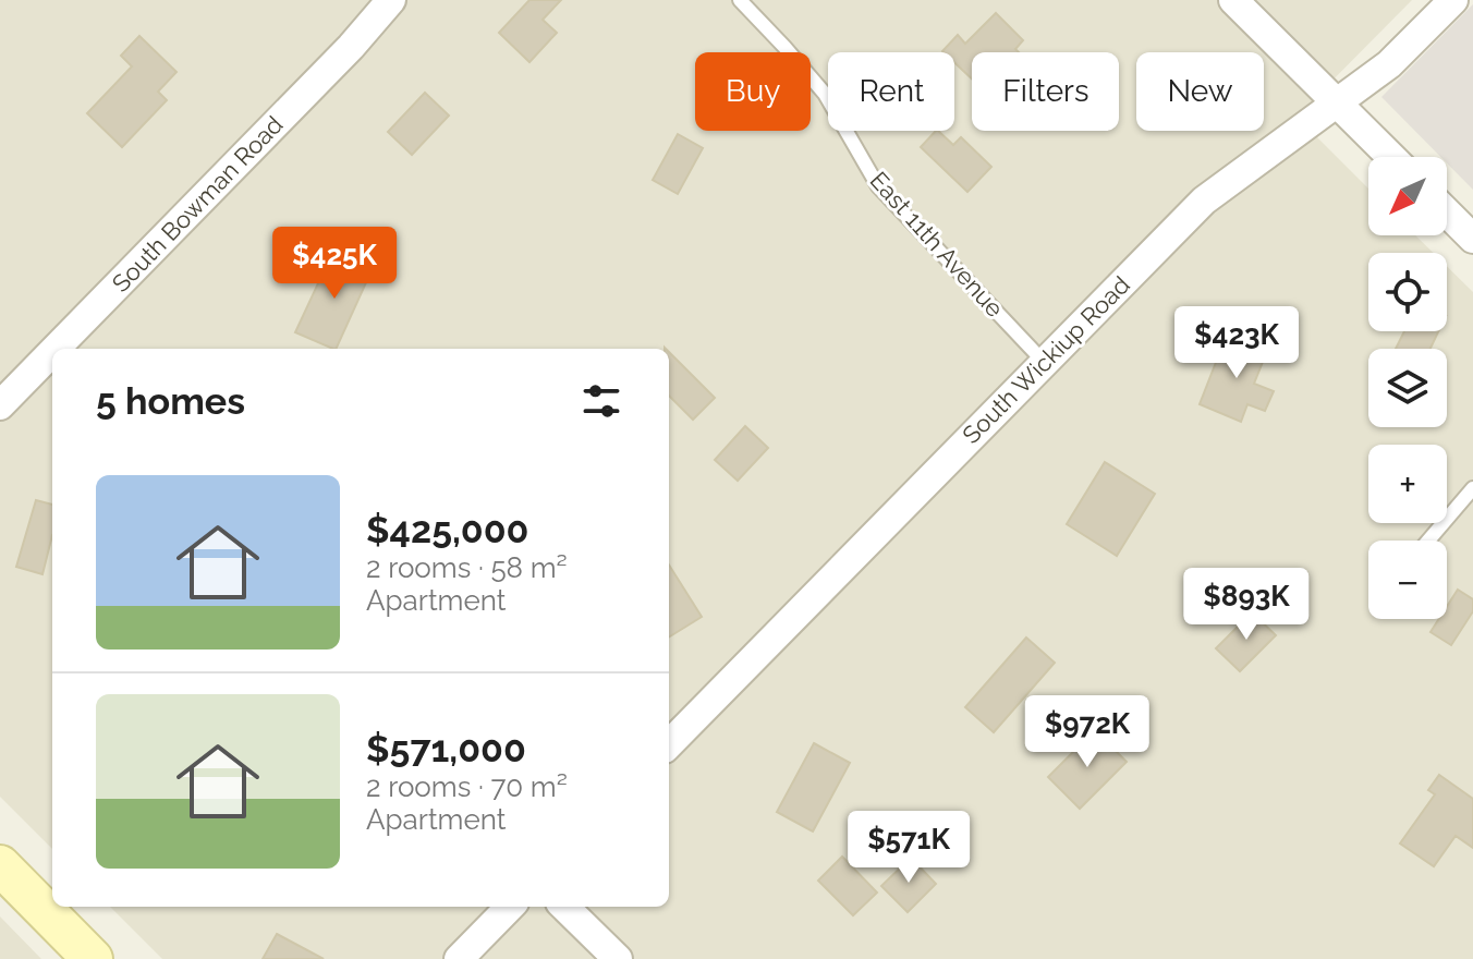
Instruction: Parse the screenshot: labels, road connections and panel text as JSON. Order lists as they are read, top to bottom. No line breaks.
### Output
{"streets":{"street":["South Bowman Road","South Wickiup Road"],"lane":["East 11th Avenue"]},"crossings":[["East 11th Avenue","South Wickiup Road"]],"north":"bottom left","page":{"chip":["Buy","Rent","Filters","New"],"map_buttons":["+","−"],"price":["$425K","$423K","$893K","$972K","$571K"],"heading":"5 homes","list":[{"name":"$425,000","note":"2 rooms · 58 m² · Apartment"},{"name":"$571,000","note":"2 rooms · 70 m² · Apartment"}]}}
